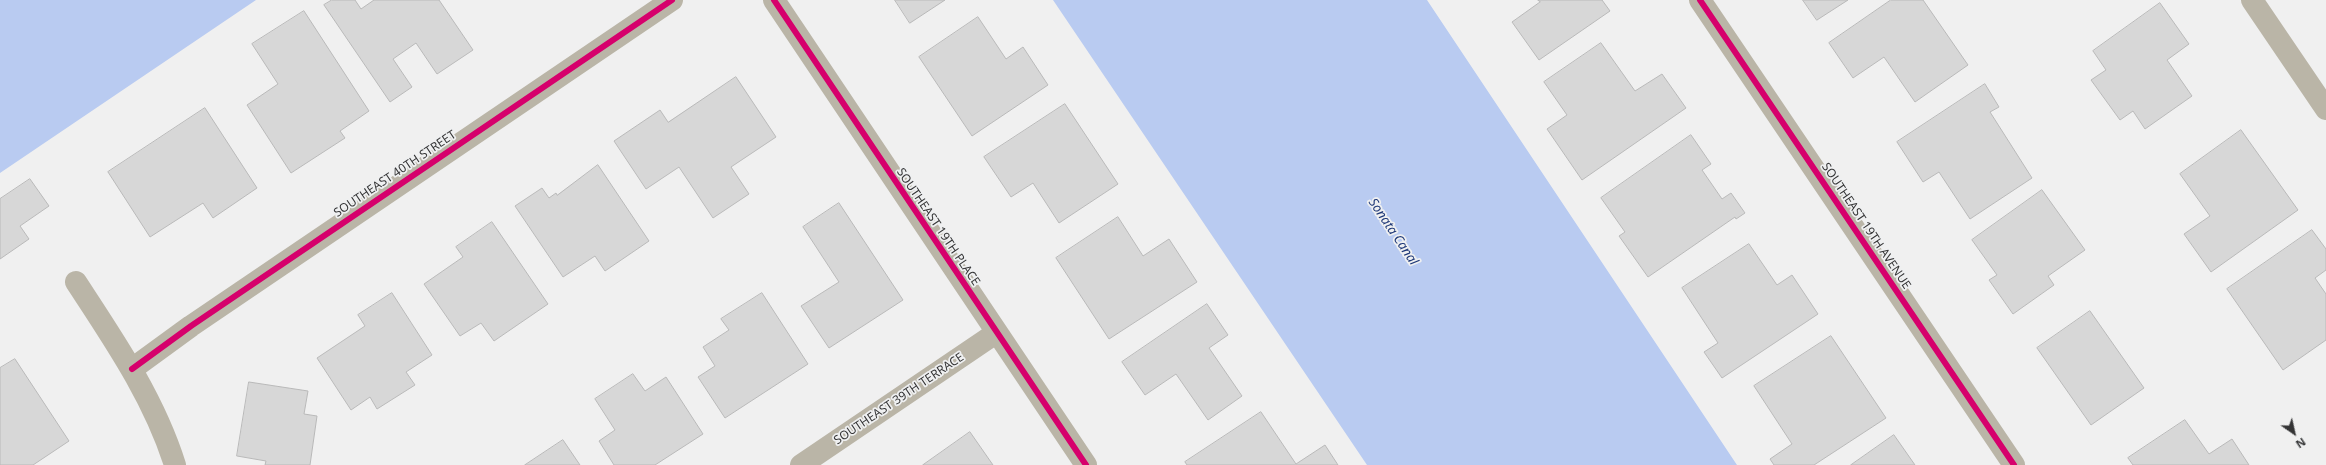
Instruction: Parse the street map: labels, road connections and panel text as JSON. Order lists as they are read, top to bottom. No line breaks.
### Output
{"streets":{"street":["SOUTHEAST 40TH STREET","SOUTHEAST 19TH AVENUE","SOUTHEAST 19TH PLACE","SOUTHEAST 39TH TERRACE"]},"crossings":[["SOUTHEAST 19TH PLACE","SOUTHEAST 39TH TERRACE"]],"water":["Sonata Canal"],"north":"bottom right"}
